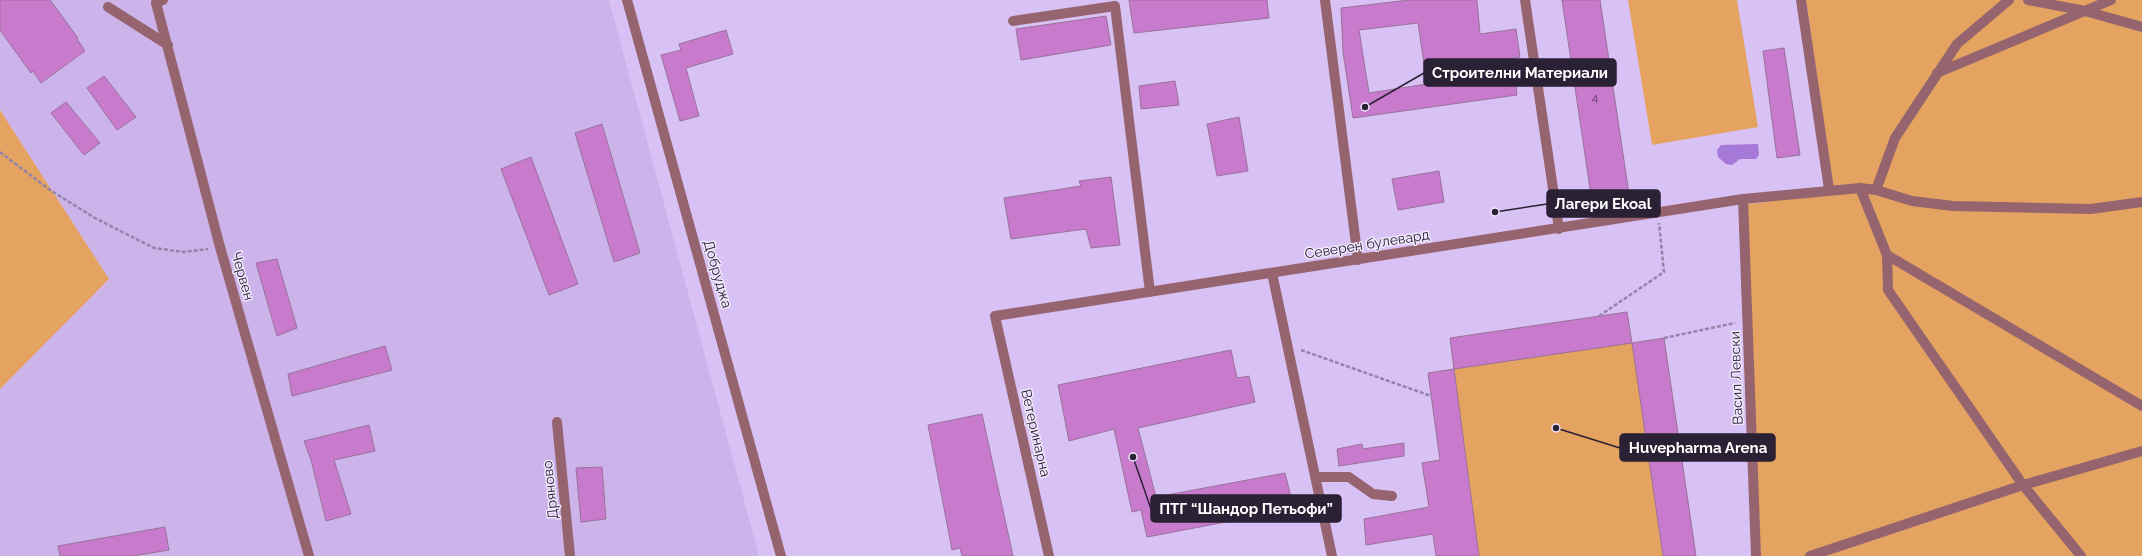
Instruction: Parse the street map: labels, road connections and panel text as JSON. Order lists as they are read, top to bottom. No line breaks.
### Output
{"streets":{"street":["Северен булевард","Добруджа","Червен","Васил Левски","Ветеринарна","Дряново"]},"crossings":[["Северен булевард","Васил Левски"],["Северен булевард","Ветеринарна"]],"places":["Строителни Материали","Лагери Ekoal","Huvepharma Arena","ПТГ “Шандор Петьофи”"],"house_numbers":["4"]}
